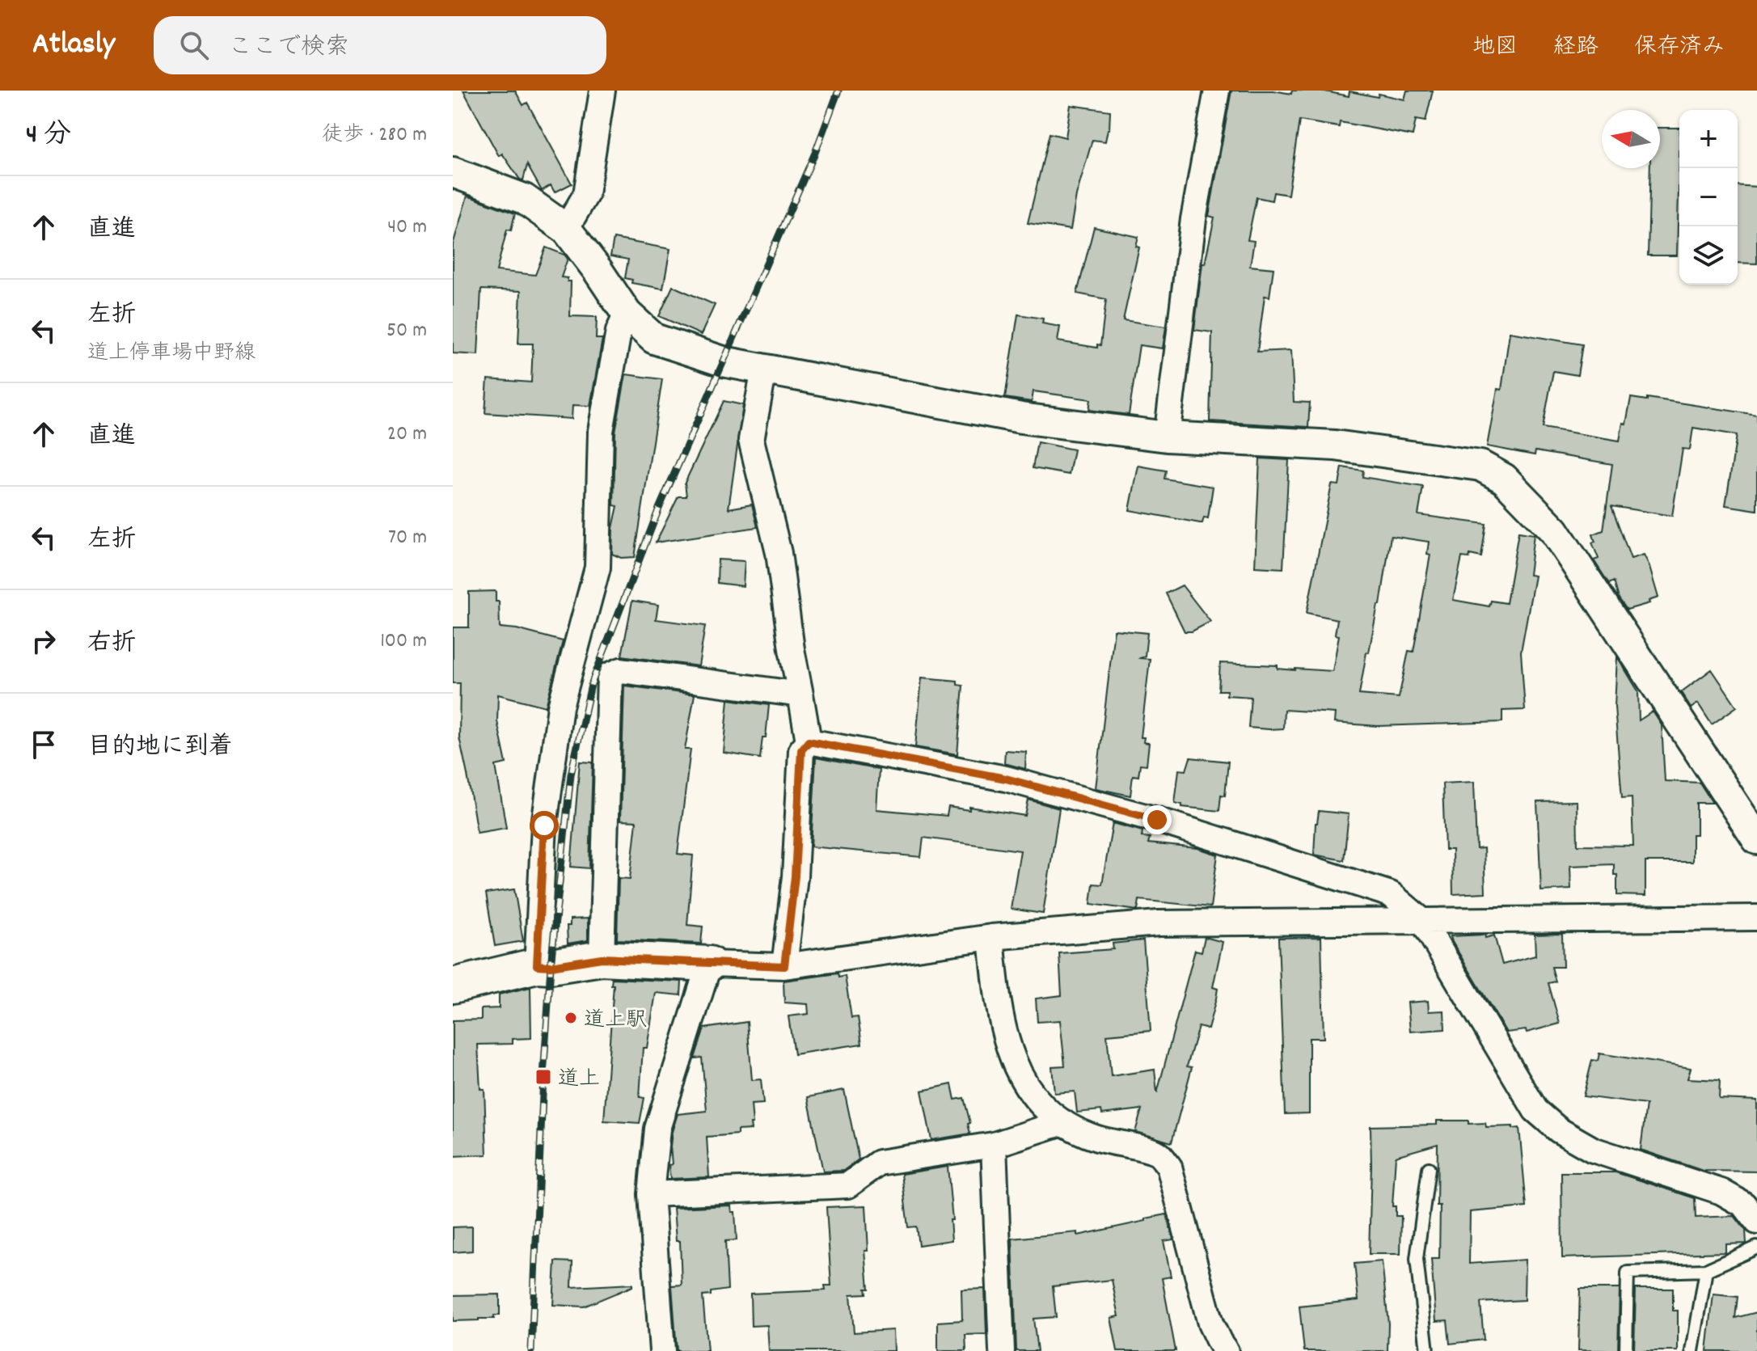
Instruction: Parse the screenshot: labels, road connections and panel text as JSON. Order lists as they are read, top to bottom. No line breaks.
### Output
{"places":{"other":["道上駅"],"transit":["道上"]},"north":"left","page":{"header":"Atlasly","search":"ここで検索","nav":["地図","経路","保存済み"],"heading":["4 分","徒歩 · 280 m"],"map_buttons":["+","−"],"list":[["直進","40 m"],["左折","道上停車場中野線","50 m"],["直進","20 m"],["左折","70 m"],["右折","100 m"],"目的地に到着"]}}
